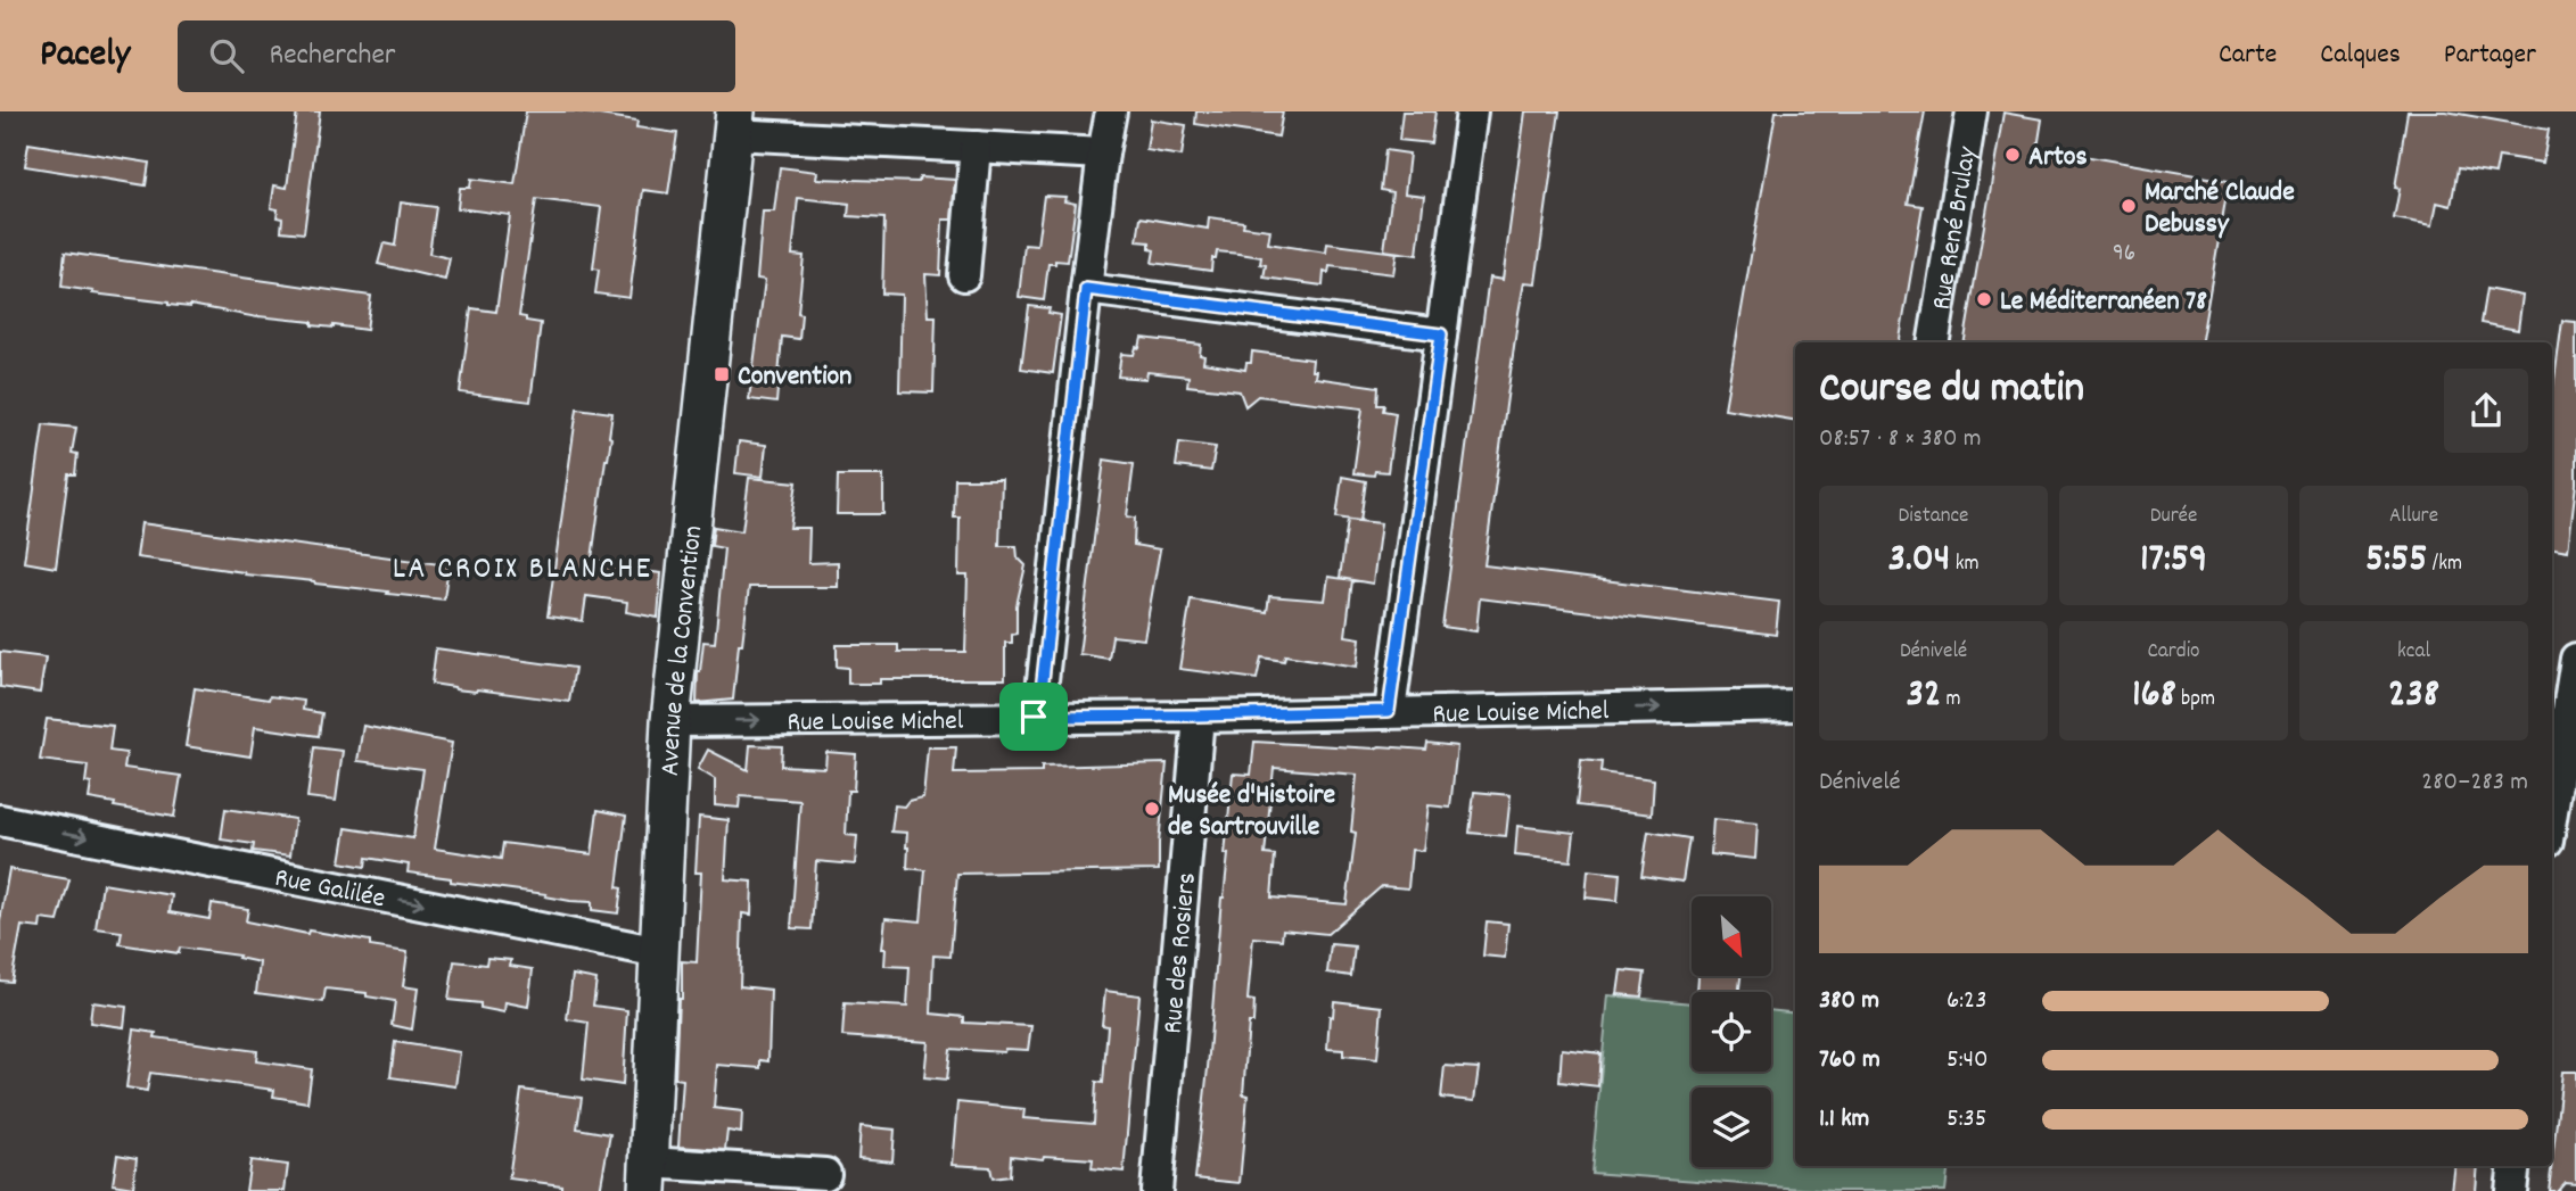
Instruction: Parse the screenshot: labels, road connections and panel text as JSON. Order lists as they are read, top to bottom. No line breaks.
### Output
{"streets":{"street":["Rue René Brulay","Avenue de la Convention","Rue Louise Michel","Rue Galilée","Rue des Rosiers"]},"crossings":[["Avenue de la Convention","Rue Louise Michel"],["Avenue de la Convention","Rue Galilée"],["Rue Louise Michel","Rue des Rosiers"]],"one_way":["Rue Louise Michel","Rue Galilée"],"districts":["LA CROIX BLANCHE"],"places":{"other":["Artos","Marché Claude Debussy","Le Méditerranéen 78","Musée d'Histoire de Sartrouville"],"transit":["Convention"]},"house_numbers":["96"],"north":"bottom right","page":{"header":"Pacely","search":"Rechercher","nav":["Carte","Calques","Partager"],"heading":["Course du matin","08:57 · 8 × 380 m"],"stats":[["Distance","3.04 km"],["Durée","17:59"],["Allure","5:55 /km"],["Dénivelé","32 m"],["Cardio","168 bpm"],["kcal","238"]],"chart":["Dénivelé","280–283 m"],"list":[{"name":"380 m","note":"6:23"},{"name":"760 m","note":"5:40"},{"name":"1.1 km","note":"5:35"}]}}
